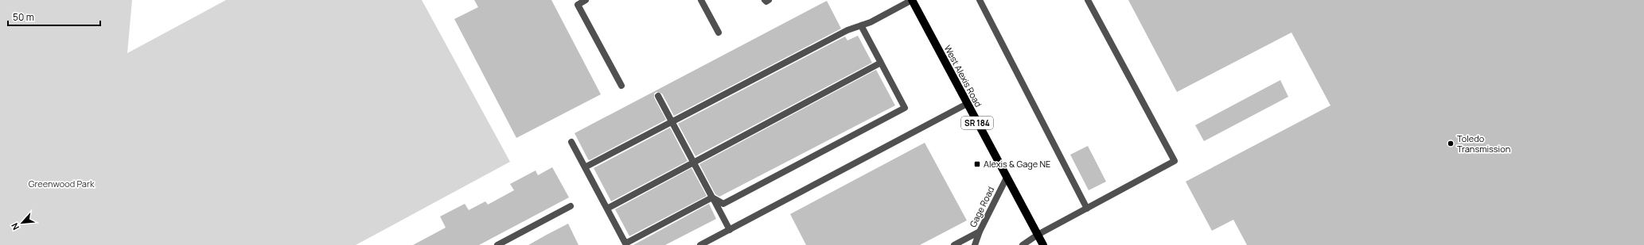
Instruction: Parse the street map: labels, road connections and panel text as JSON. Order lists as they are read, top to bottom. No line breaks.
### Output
{"streets":{"main road":["West Alexis Road","SR 184"],"street":["Gage Road"]},"crossings":[["West Alexis Road","Gage Road"]],"parks":["Greenwood Park"],"places":{"other":["Toledo Transmission"],"transit":["Alexis & Gage NE"]},"scale_bar":"50 m","north":"bottom left"}
